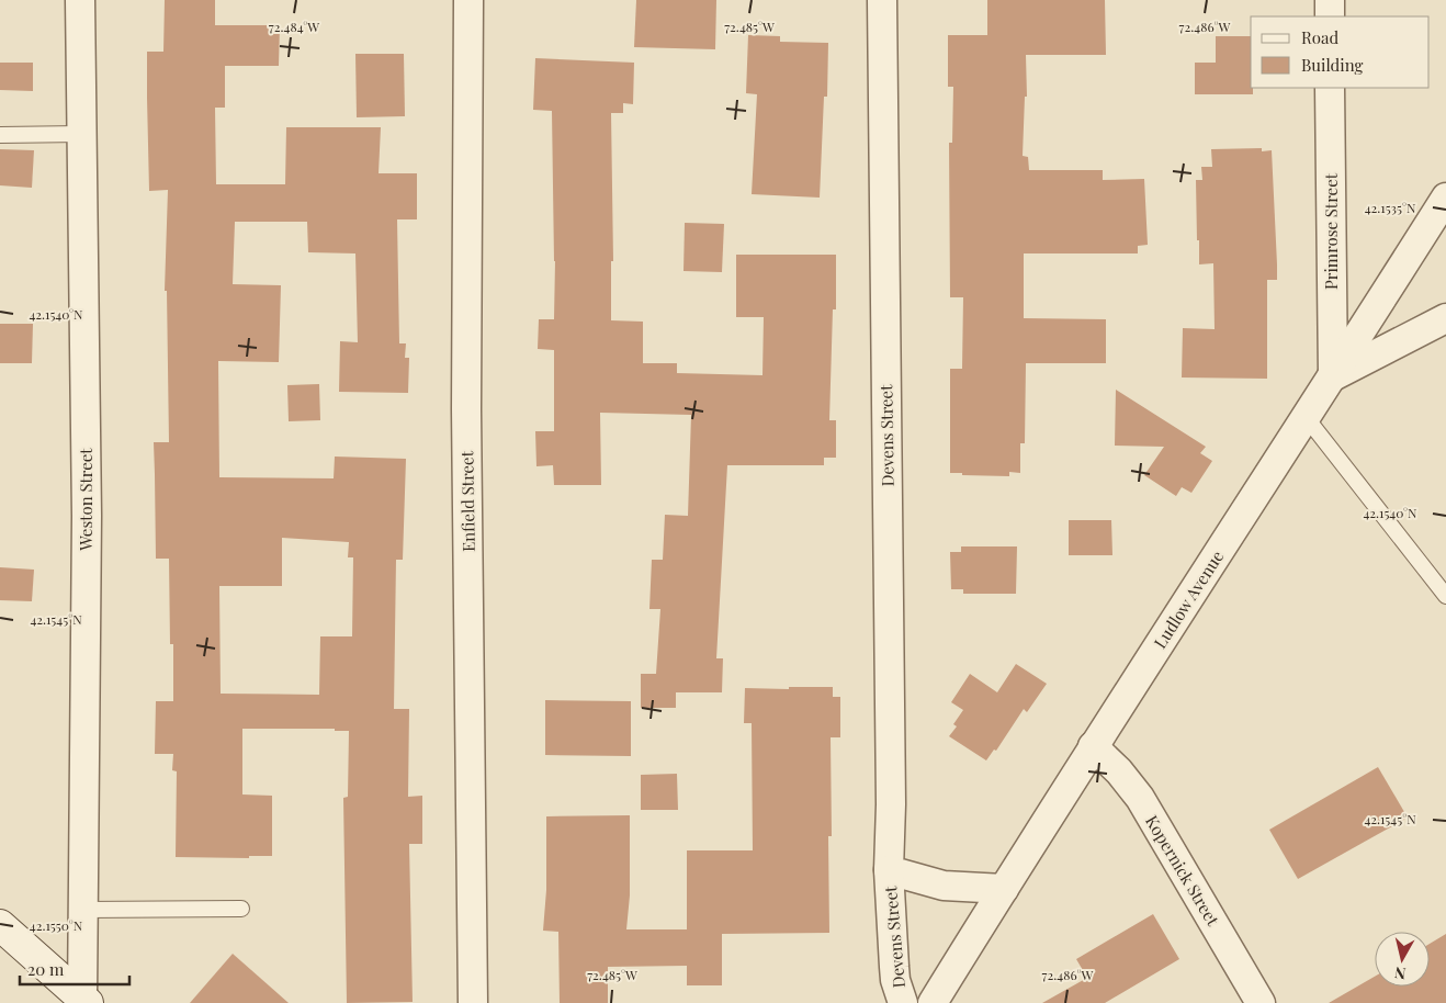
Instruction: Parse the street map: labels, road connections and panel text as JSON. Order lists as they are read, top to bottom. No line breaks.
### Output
{"streets":{"street":["Primrose Street","Devens Street","Weston Street","Enfield Street","Ludlow Avenue","Kopernick Street"]},"crossings":[["Primrose Street","Ludlow Avenue"],["Devens Street","Ludlow Avenue"],["Ludlow Avenue","Kopernick Street"]],"legend":["Road","Building"],"scale_bar":"20 m","north":"bottom","coordinates":["72.484°W","72.485°W","72.486°W","42.1535°N","42.1540°N","42.1545°N","42.1550°N"]}
